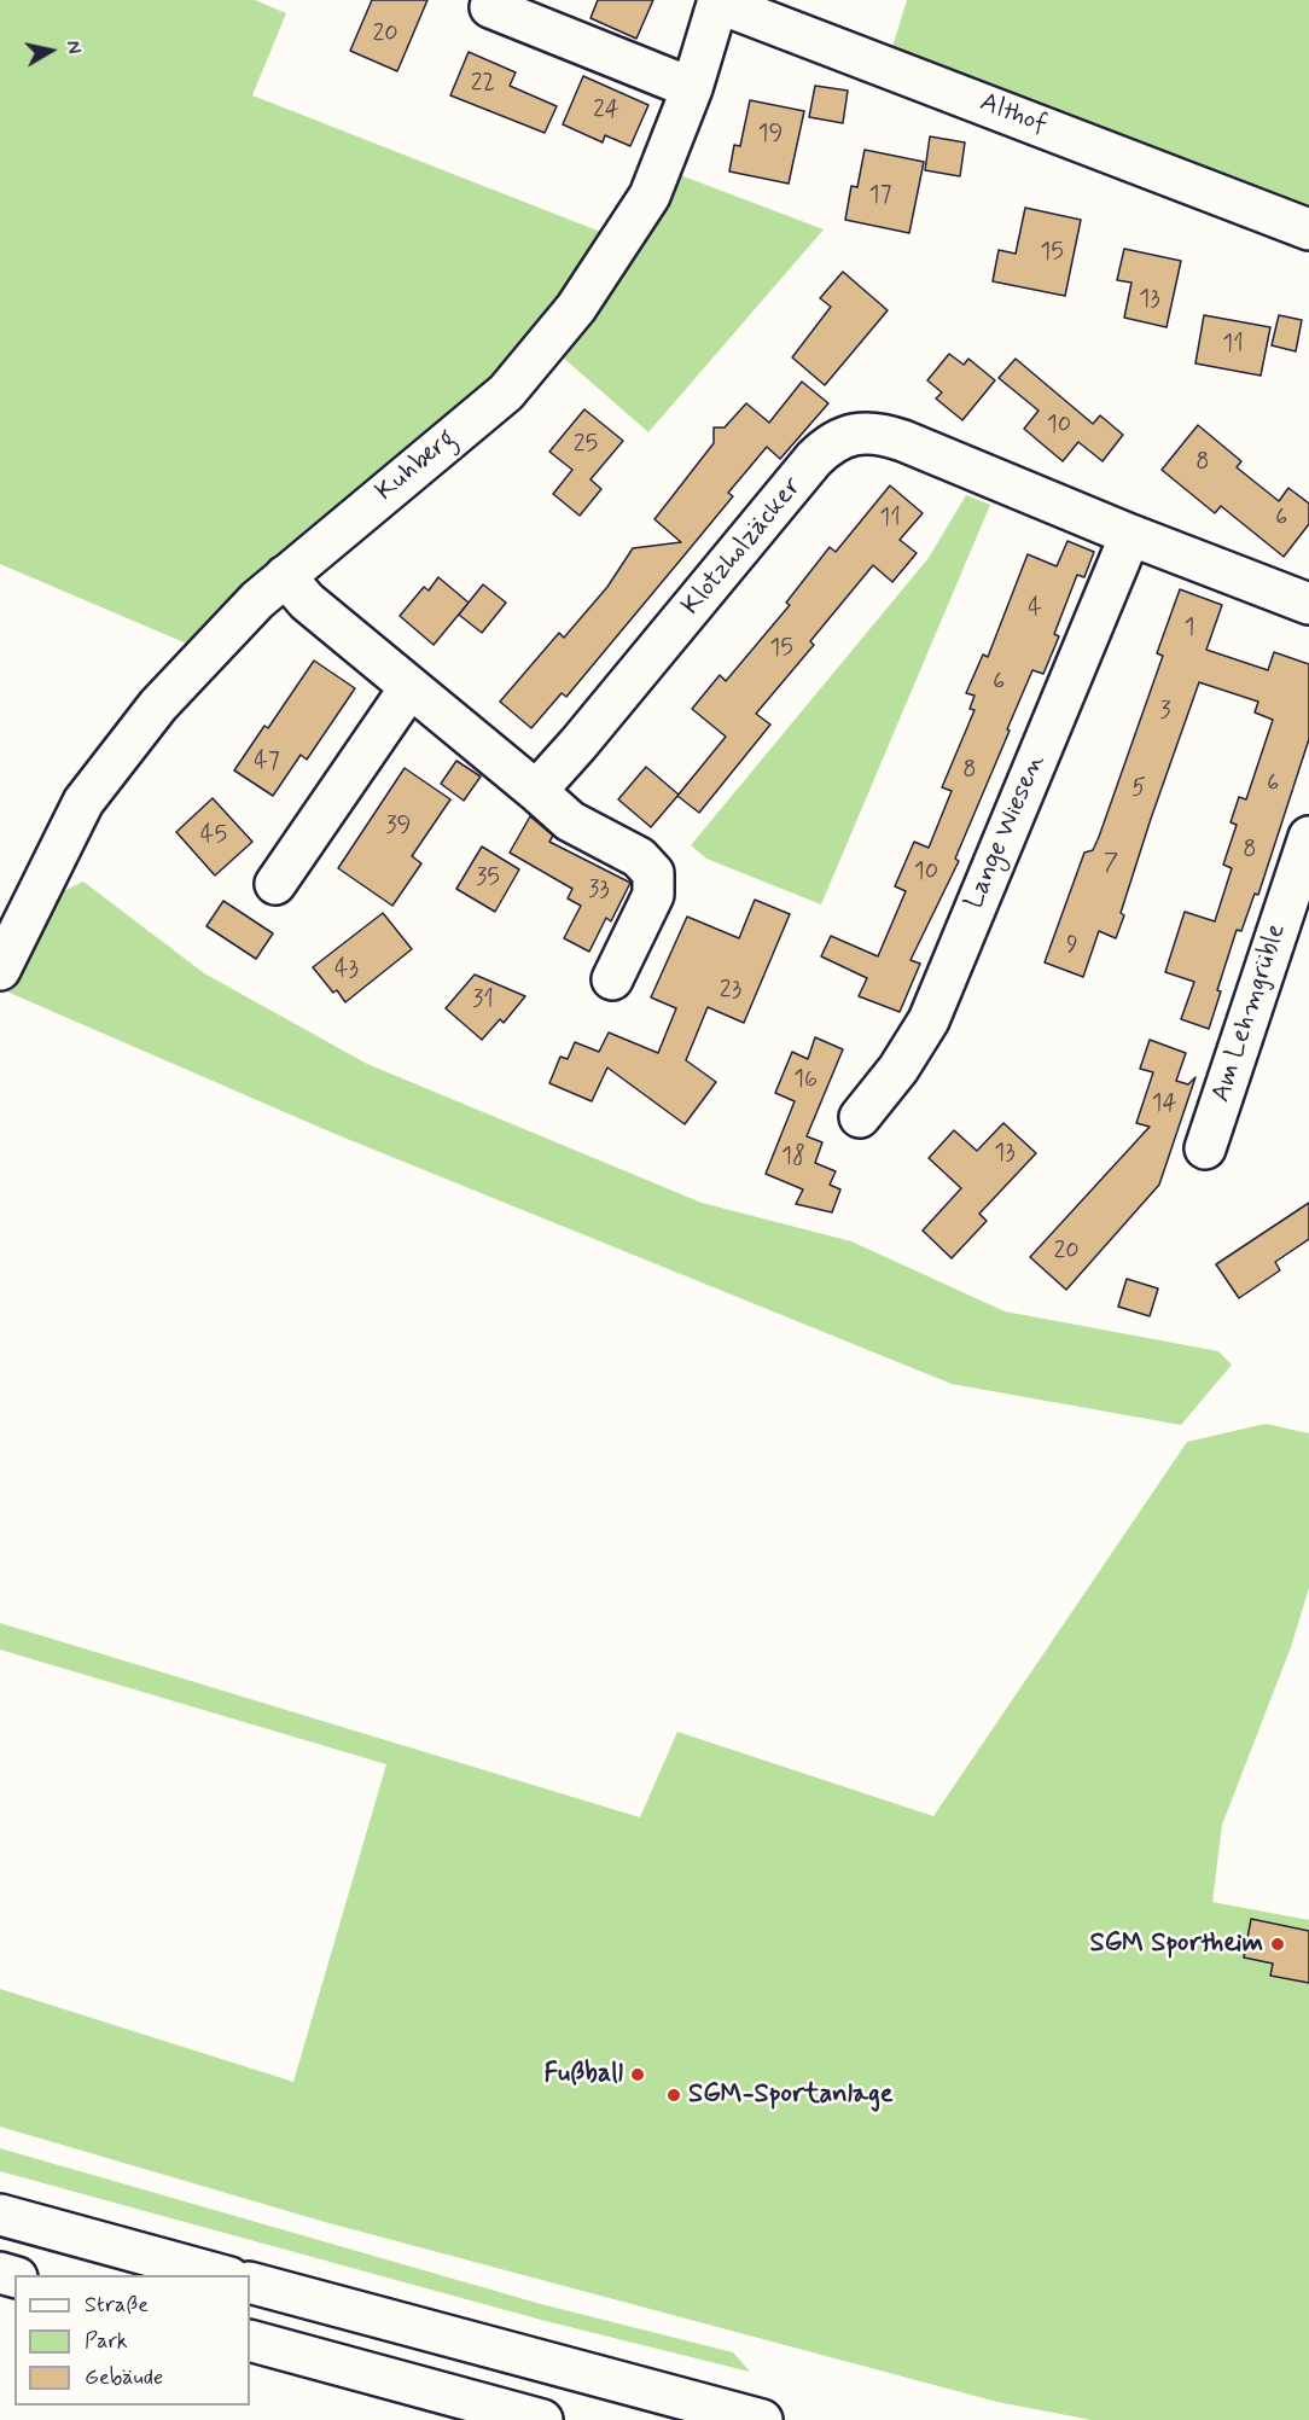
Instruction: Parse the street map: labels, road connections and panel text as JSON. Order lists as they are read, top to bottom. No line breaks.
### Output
{"streets":{"main road":["Althof","Kuhberg","Klotzholzäcker","Lange Wiesen","Am Lehmgrüble"]},"crossings":[["Althof","Kuhberg"],["Klotzholzäcker","Lange Wiesen"]],"places":["SGM Sportheim","Fußball","SGM-Sportanlage"],"house_numbers":["20","22","24","19","17","15","13","11","10","25","8","11","6","4","1","15","6","3","47","8","6","5","39","45","8","7","10","35","33","9","43","23","31","16","14","13","18","20"],"legend":["Straße","Park","Gebäude"],"north":"right"}
